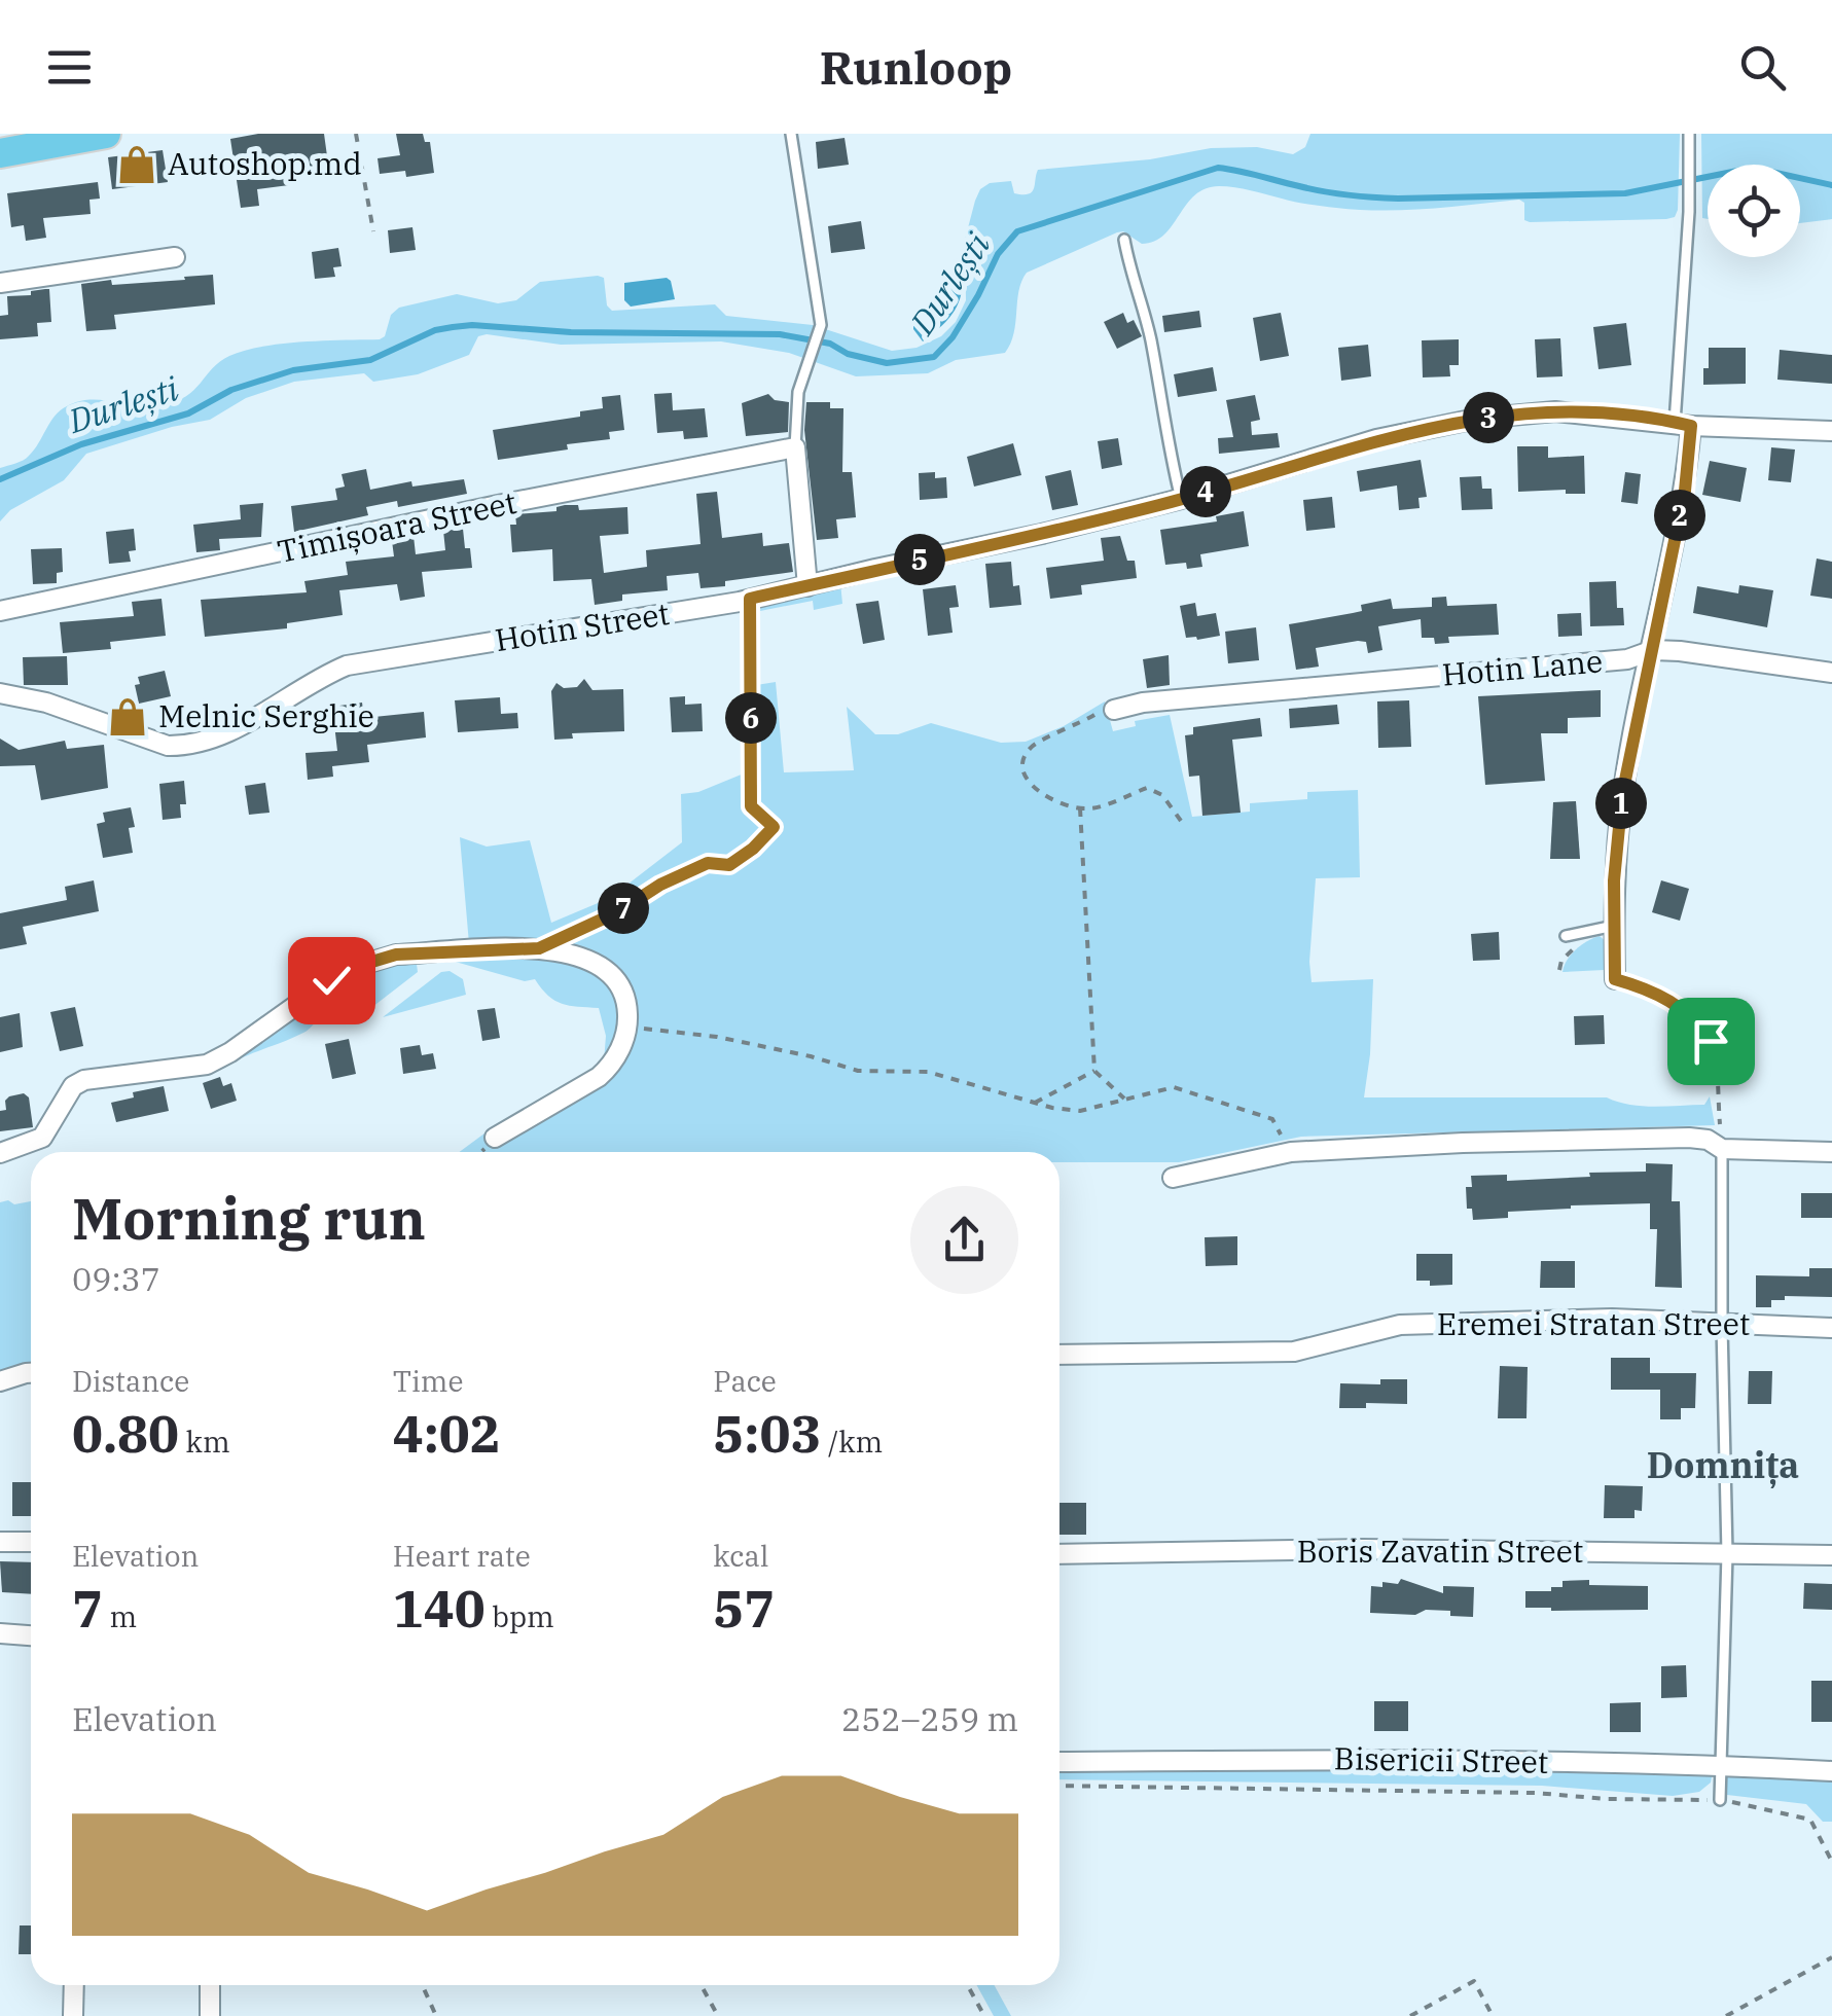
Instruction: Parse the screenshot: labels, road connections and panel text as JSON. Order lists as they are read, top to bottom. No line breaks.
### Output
{"streets":{"street":["Timișoara Street","Hotin Street","Hotin Lane","Eremei Stratan Street","Boris Zavatin Street","Bisericii Street"]},"districts":["Domnița"],"water":["Durlești"],"places":{"shop":["Autoshop.md","Melnic Serghie"]},"page":{"header":"Runloop","pins":["3","4","2","5","6","1","7"],"heading":["Morning run","09:37"],"stats":[["Distance","0.80 km"],["Time","4:02"],["Pace","5:03 /km"],["Elevation","7 m"],["Heart rate","140 bpm"],["kcal","57"]],"chart":["Elevation","252–259 m"]}}
